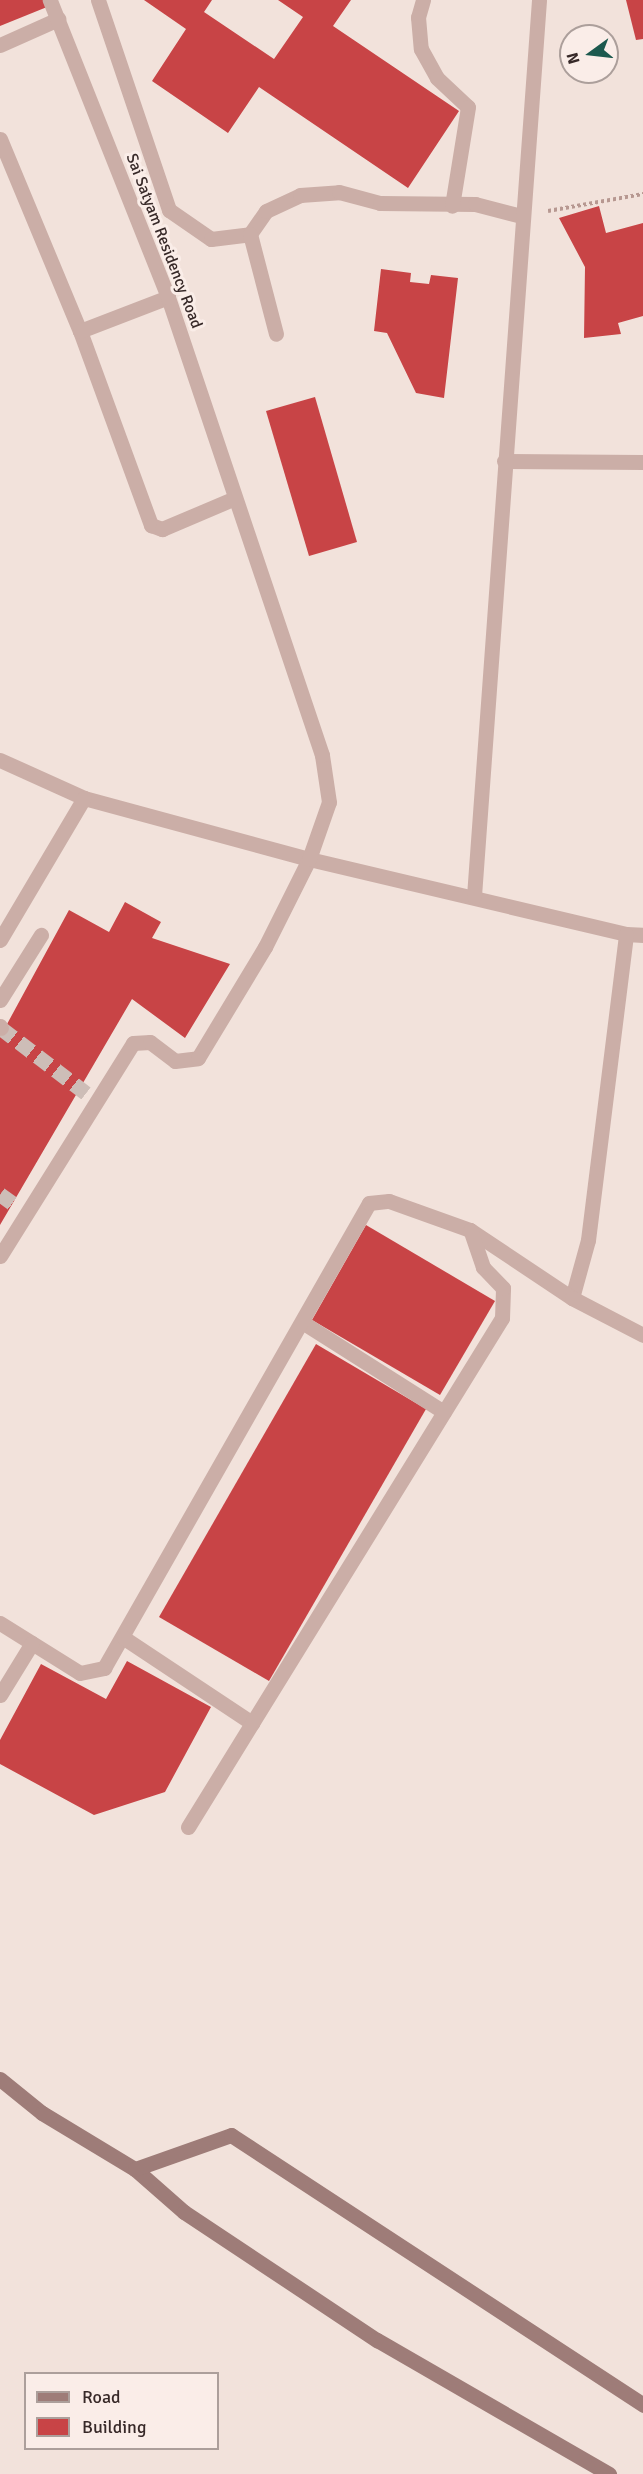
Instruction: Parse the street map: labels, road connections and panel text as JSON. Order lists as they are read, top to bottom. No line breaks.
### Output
{"streets":{"street":["Sai Satyam Residency Road"]},"legend":["Road","Building"],"north":"left"}
